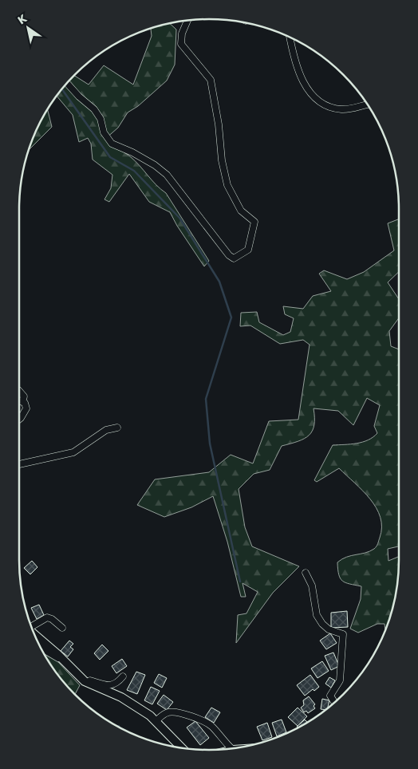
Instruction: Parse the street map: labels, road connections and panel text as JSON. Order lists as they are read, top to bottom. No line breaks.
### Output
{"north":"top left"}
